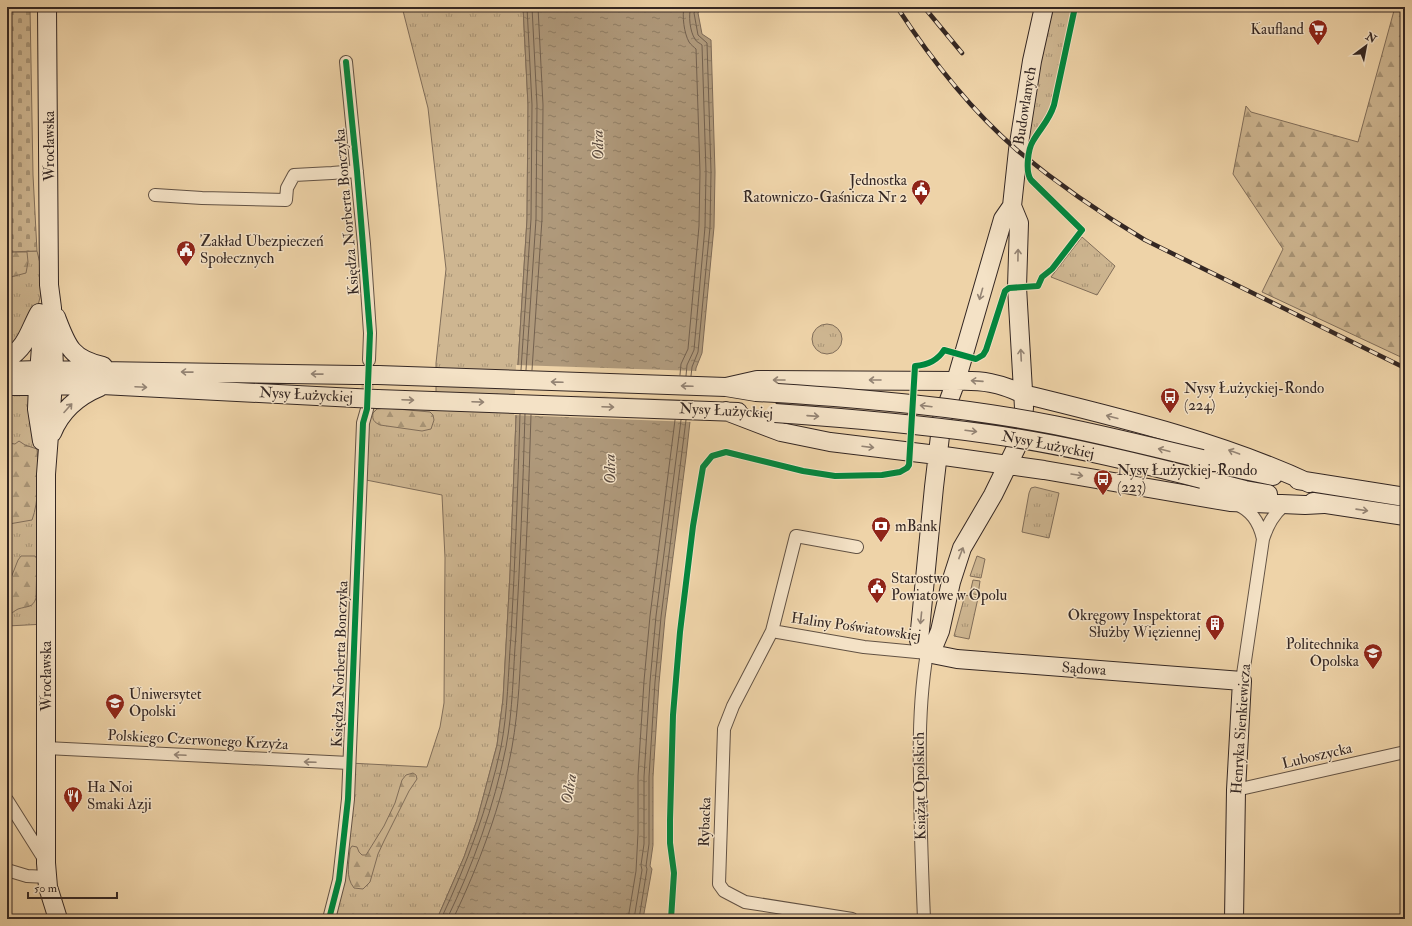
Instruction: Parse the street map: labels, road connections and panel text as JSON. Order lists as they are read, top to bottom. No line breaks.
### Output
{"streets":{"main road":["Budowlanych","Wrocławska","Nysy Łużyckiej","Sądowa","Henryka Sienkiewicza","Książąt Opolskich"],"street":["Księdza Norberta Bonczyka","Haliny Poświatowskiej","Polskiego Czerwonego Krzyża","Luboszycka","Rybacka"]},"crossings":[["Budowlanych","Książąt Opolskich"],["Wrocławska","Nysy Łużyckiej"],["Wrocławska","Polskiego Czerwonego Krzyża"],["Księdza Norberta Bonczyka","Nysy Łużyckiej"],["Księdza Norberta Bonczyka","Polskiego Czerwonego Krzyża"],["Haliny Poświatowskiej","Sądowa"],["Haliny Poświatowskiej","Książąt Opolskich"],["Haliny Poświatowskiej","Rybacka"],["Sądowa","Henryka Sienkiewicza"],["Sądowa","Książąt Opolskich"],["Henryka Sienkiewicza","Luboszycka"]],"one_way":["Polskiego Czerwonego Krzyża"],"water":["Odra"],"places":{"supermarket":["Kaufland"],"public building":["Jednostka Ratowniczo-Gaśnicza Nr 2","Zakład Ubezpieczeń Społecznych","Starostwo Powiatowe w Opolu"],"bus stop":["Nysy Łużyckiej-Rondo (224)","Nysy Łużyckiej-Rondo (223)"],"bank":["mBank"],"building":["Okręgowy Inspektorat Służby Więziennej"],"school or university":["Politechnika Opolska","Uniwersytet Opolski"],"restaurant":["Ha Noi Smaki Azji"]},"scale_bar":"50 m","north":"top right"}
